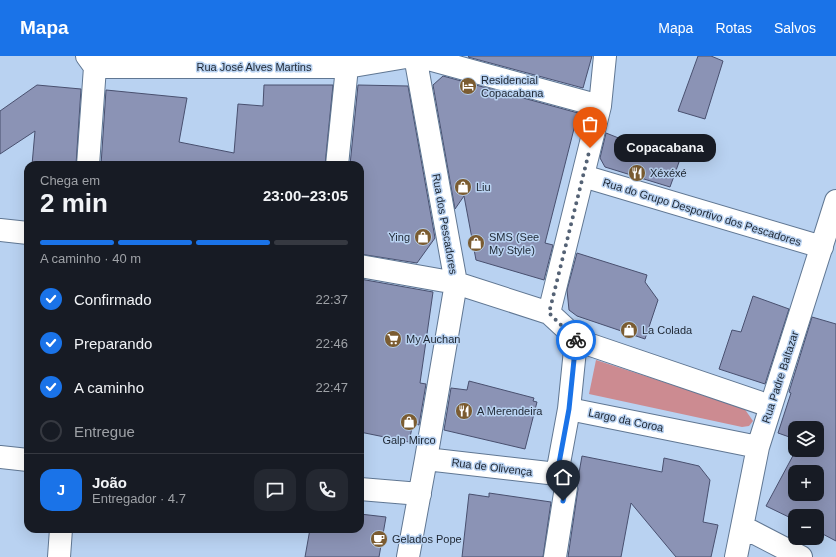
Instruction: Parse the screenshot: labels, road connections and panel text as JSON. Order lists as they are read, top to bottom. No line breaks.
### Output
{"streets":{"street":["Rua José Alves Martins","Rua do Grupo Desportivo dos Pescadores","Rua dos Pescadores","Rua Padre Baltazar","Largo da Coroa","Rua de Olivença"]},"crossings":[["Rua do Grupo Desportivo dos Pescadores","Rua Padre Baltazar"],["Rua dos Pescadores","Rua de Olivença"],["Rua Padre Baltazar","Largo da Coroa"]],"places":{"hotel":["Residencial Copacabana"],"other":["Copacabana"],"restaurant":["Xéxéxé","A Merendeira"],"shop":["Liu","Ying","SMS (See My Style)","La Colada","Galp Mirco"],"supermarket":["My Auchan"],"cafe":["Gelados Pope"]},"page":{"header":"Mapa","nav":["Mapa","Rotas","Salvos"],"bubble":"Copacabana","heading":["2 min","Chega em","23:00–23:05"],"panel":["João","Entregador · 4.7"],"bar":"A caminho · 40 m","list":[["Confirmado","22:37"],["Preparando","22:46"],["A caminho","22:47"],"Entregue"],"map_buttons":["+","−"],"round":"J"}}
